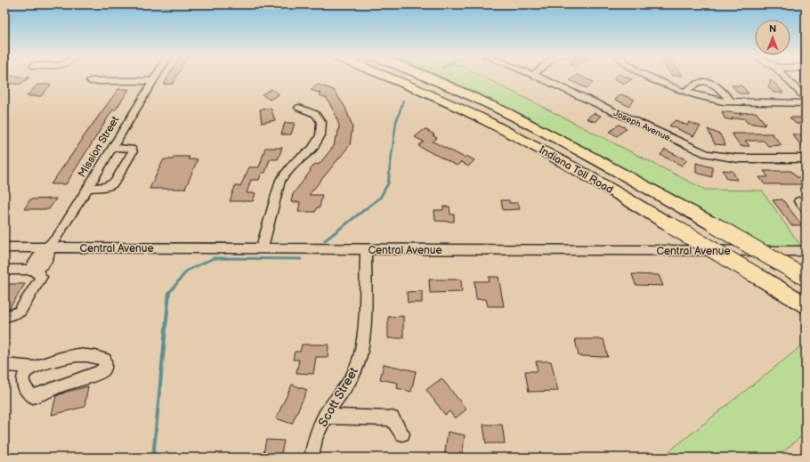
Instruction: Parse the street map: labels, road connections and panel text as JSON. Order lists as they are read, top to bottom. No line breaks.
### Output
{"streets":{"highway":["Indiana Toll Road"],"street":["Joseph Avenue","Mission Street","Central Avenue","Scott Street"]},"crossings":[["Mission Street","Central Avenue"],["Central Avenue","Scott Street"]],"north":"top"}
